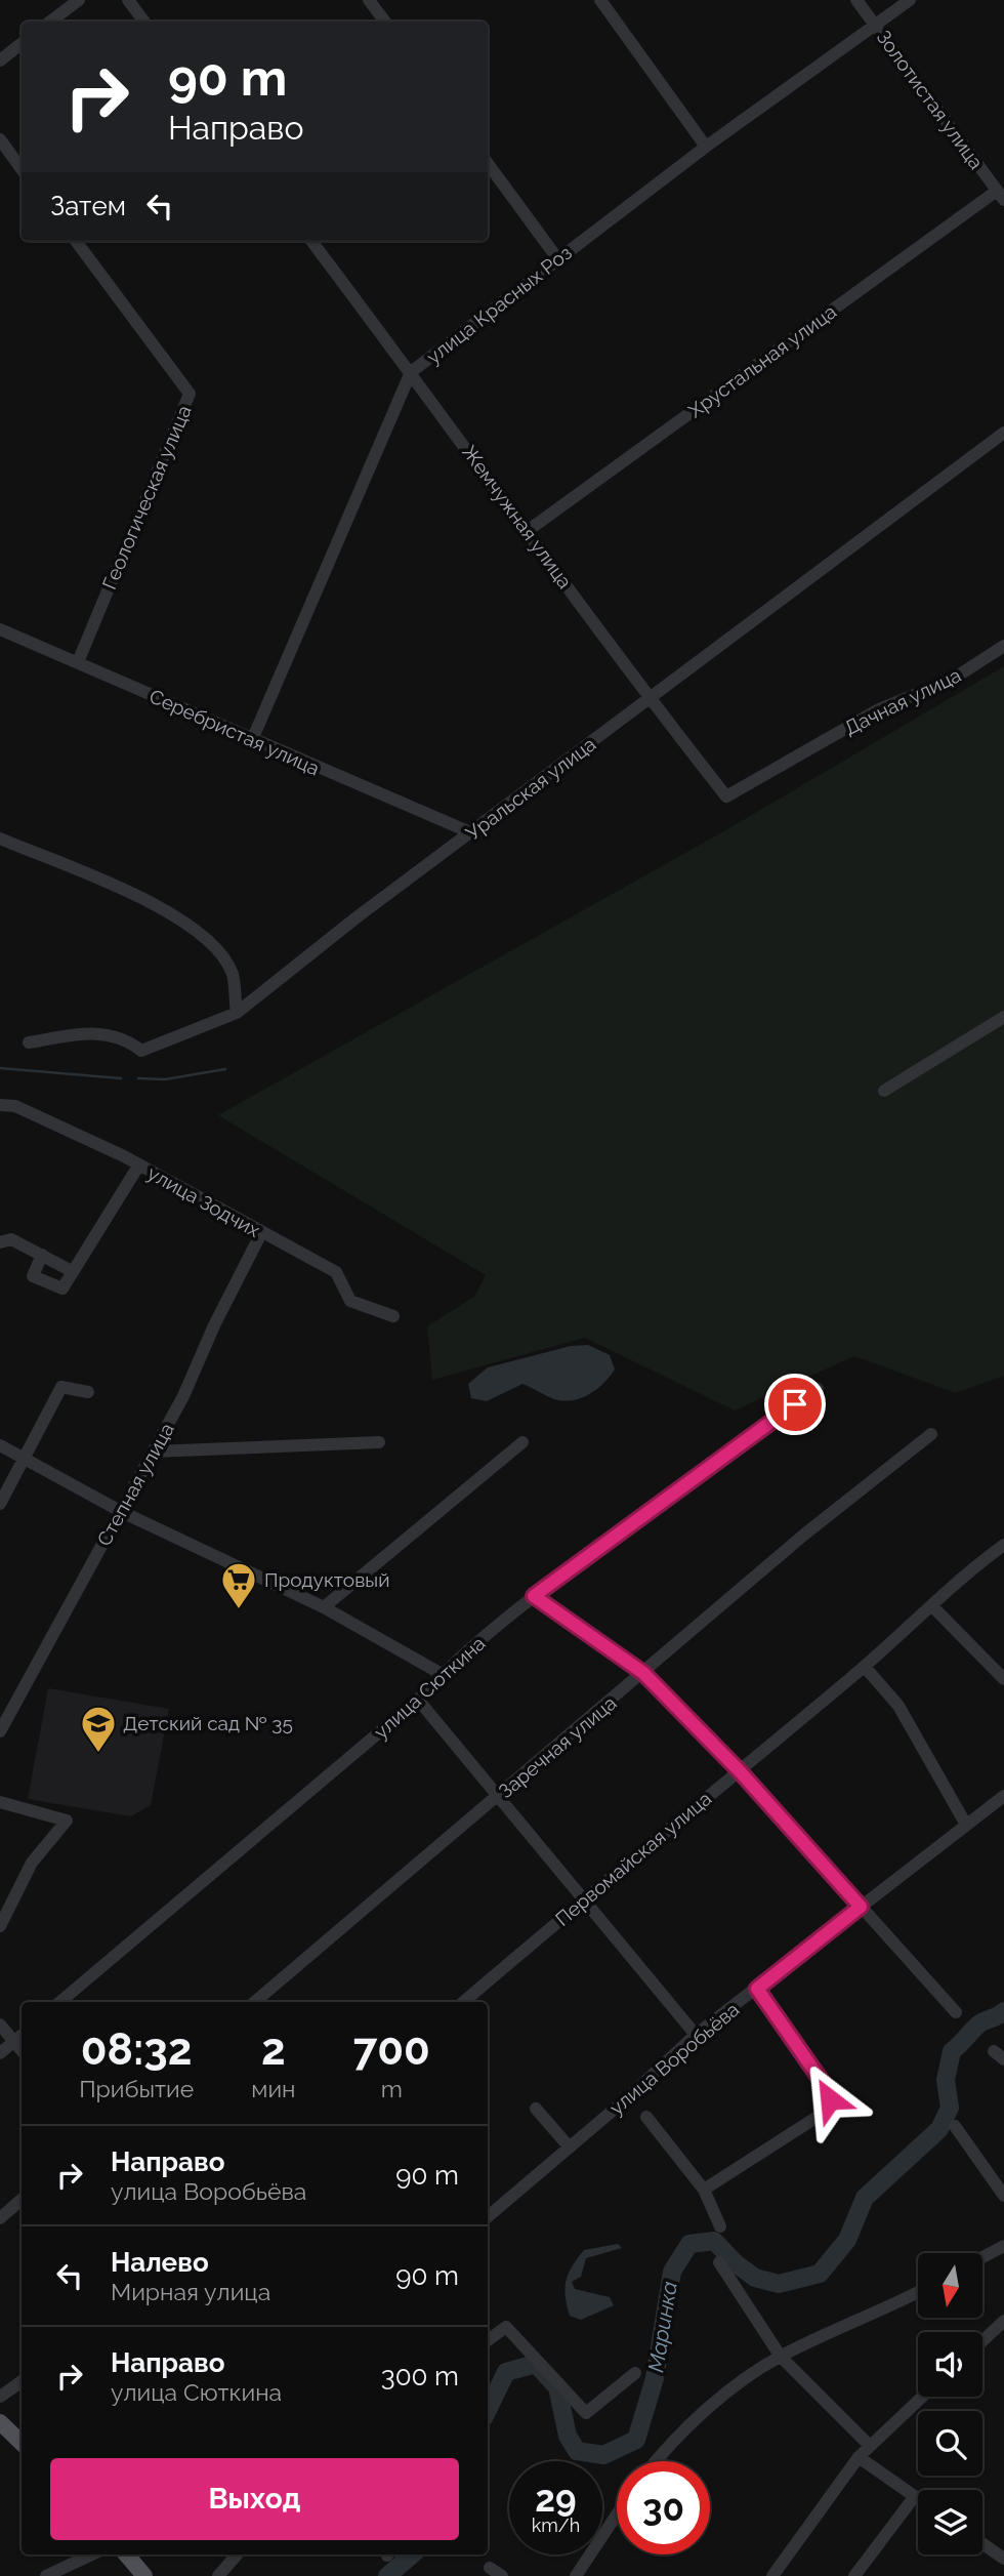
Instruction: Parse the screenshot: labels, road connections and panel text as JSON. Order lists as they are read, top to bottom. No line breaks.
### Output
{"streets":{"street":["Золотистая улица","улица Красных Роз","Хрустальная улица","Геологическая улица","Жемчужная улица","Дачная улица","Серебристая улица","Уральская улица","улица Зодчих","Степная улица","улица Сюткина","Заречная улица","Первомайская улица","улица Воробьёва"]},"crossings":[["Золотистая улица","улица Красных Роз"],["Золотистая улица","Хрустальная улица"],["улица Красных Роз","Жемчужная улица"],["улица Красных Роз","Серебристая улица"],["Хрустальная улица","Жемчужная улица"],["Геологическая улица","Серебристая улица"],["Жемчужная улица","Дачная улица"],["Жемчужная улица","Уральская улица"],["Серебристая улица","Уральская улица"],["улица Зодчих","Степная улица"]],"water":["Маринка"],"places":{"supermarket":["Продуктовый"],"school or university":["Детский сад № 35"]},"north":"bottom","page":{"turn":["90 m","Направо"],"then":"Затем","eta":["08:32","Прибытие","2","мин","700","m"],"list":[{"name":"Направо","note":"улица Воробьёва","value":"90 m"},{"name":"Налево","note":"Мирная улица","value":"90 m"},{"name":"Направо","note":"улица Сюткина","value":"300 m"}],"buttons":"Выход","speed":"29 km/h","limit":"30"}}
